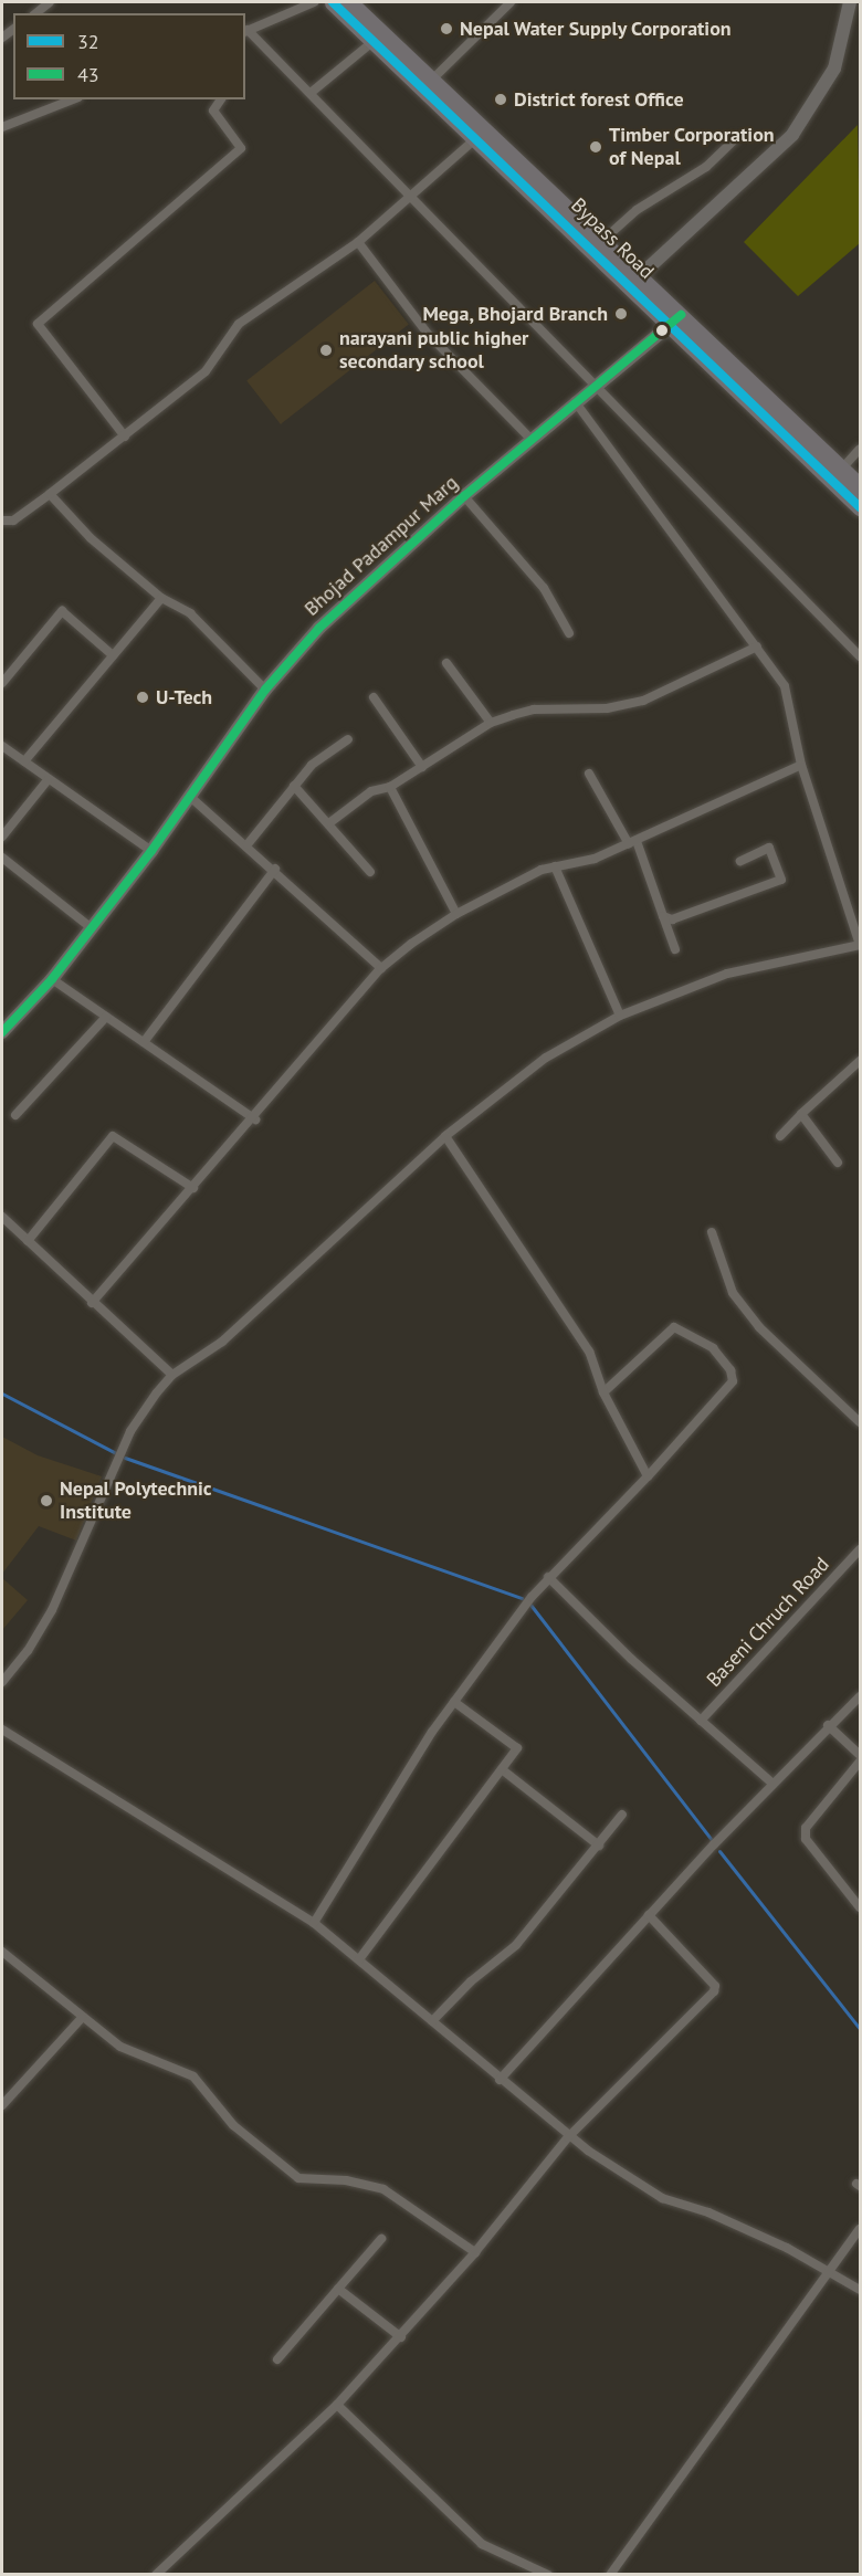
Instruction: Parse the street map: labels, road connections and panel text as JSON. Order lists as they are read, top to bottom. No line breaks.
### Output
{"streets":{"highway":["Bypass Road"],"street":["Bhojad Padampur Marg","Baseni Chruch Road"]},"crossings":[["Bypass Road","Bhojad Padampur Marg"]],"places":["Nepal Water Supply Corporation","District forest Office","Timber Corporation of Nepal","Mega, Bhojard Branch","narayani public higher secondary school","U-Tech","Nepal Polytechnic Institute"],"lines":["transit line 32","transit line 43"],"legend":["32","43"]}
